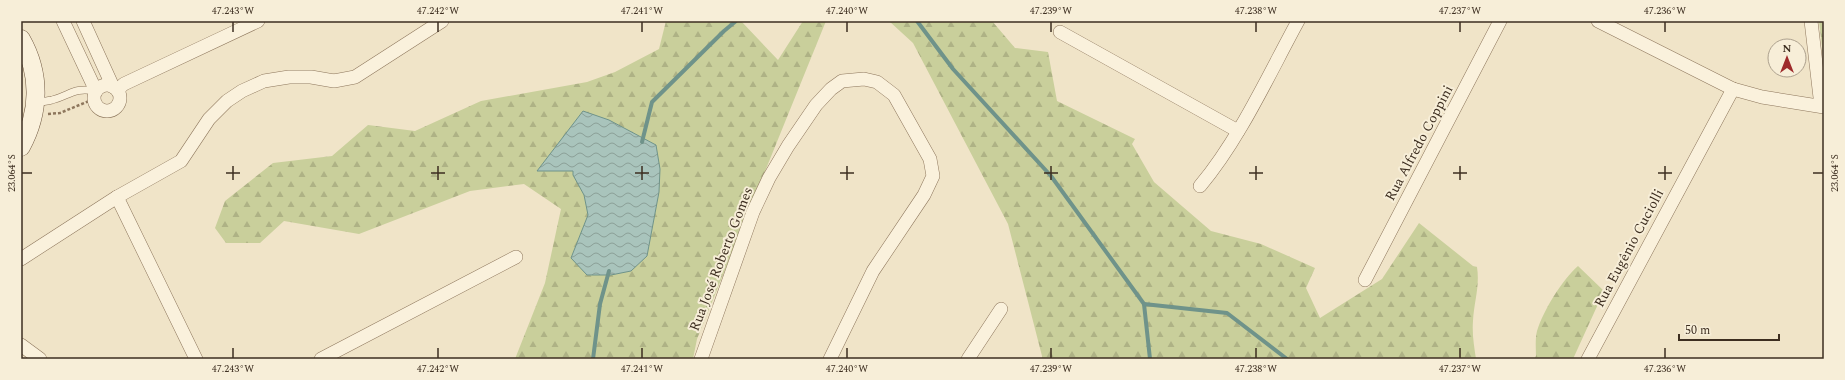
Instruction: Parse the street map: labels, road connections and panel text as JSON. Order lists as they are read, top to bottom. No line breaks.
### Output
{"streets":{"street":["Rua Alfredo Coppini","Rua Eugênio Cuciolli","Rua José Roberto Gomes"]},"scale_bar":"50 m","north":"top","coordinates":["47.243°W","47.242°W","47.241°W","47.240°W","47.239°W","47.238°W","47.237°W","47.236°W","23.064°S"]}
